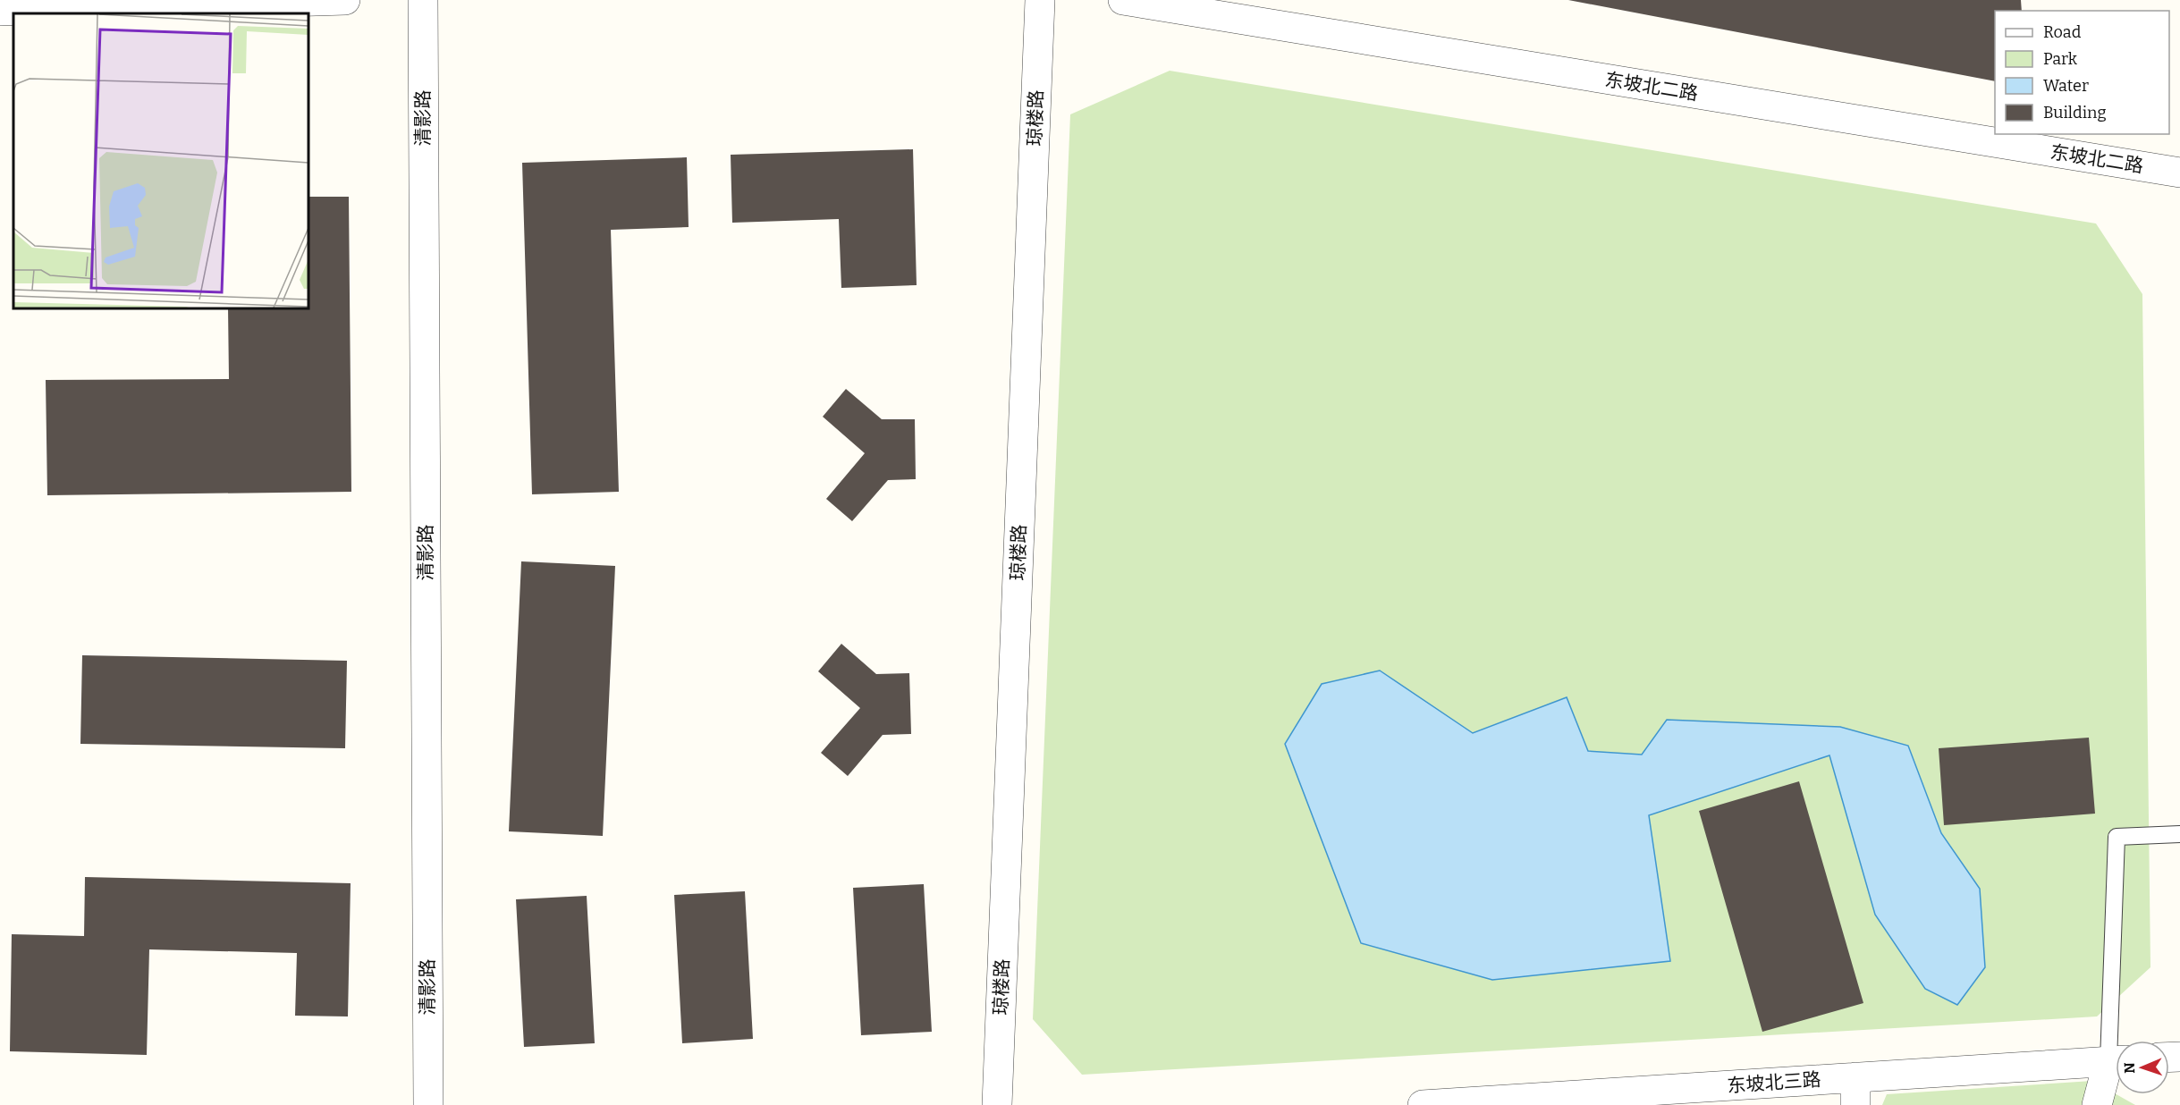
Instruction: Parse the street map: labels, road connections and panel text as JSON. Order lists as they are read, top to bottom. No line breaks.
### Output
{"streets":{"street":["东坡北二路","清影路","琼楼路","东坡北三路"]},"legend":["Road","Park","Water","Building"],"north":"left"}
